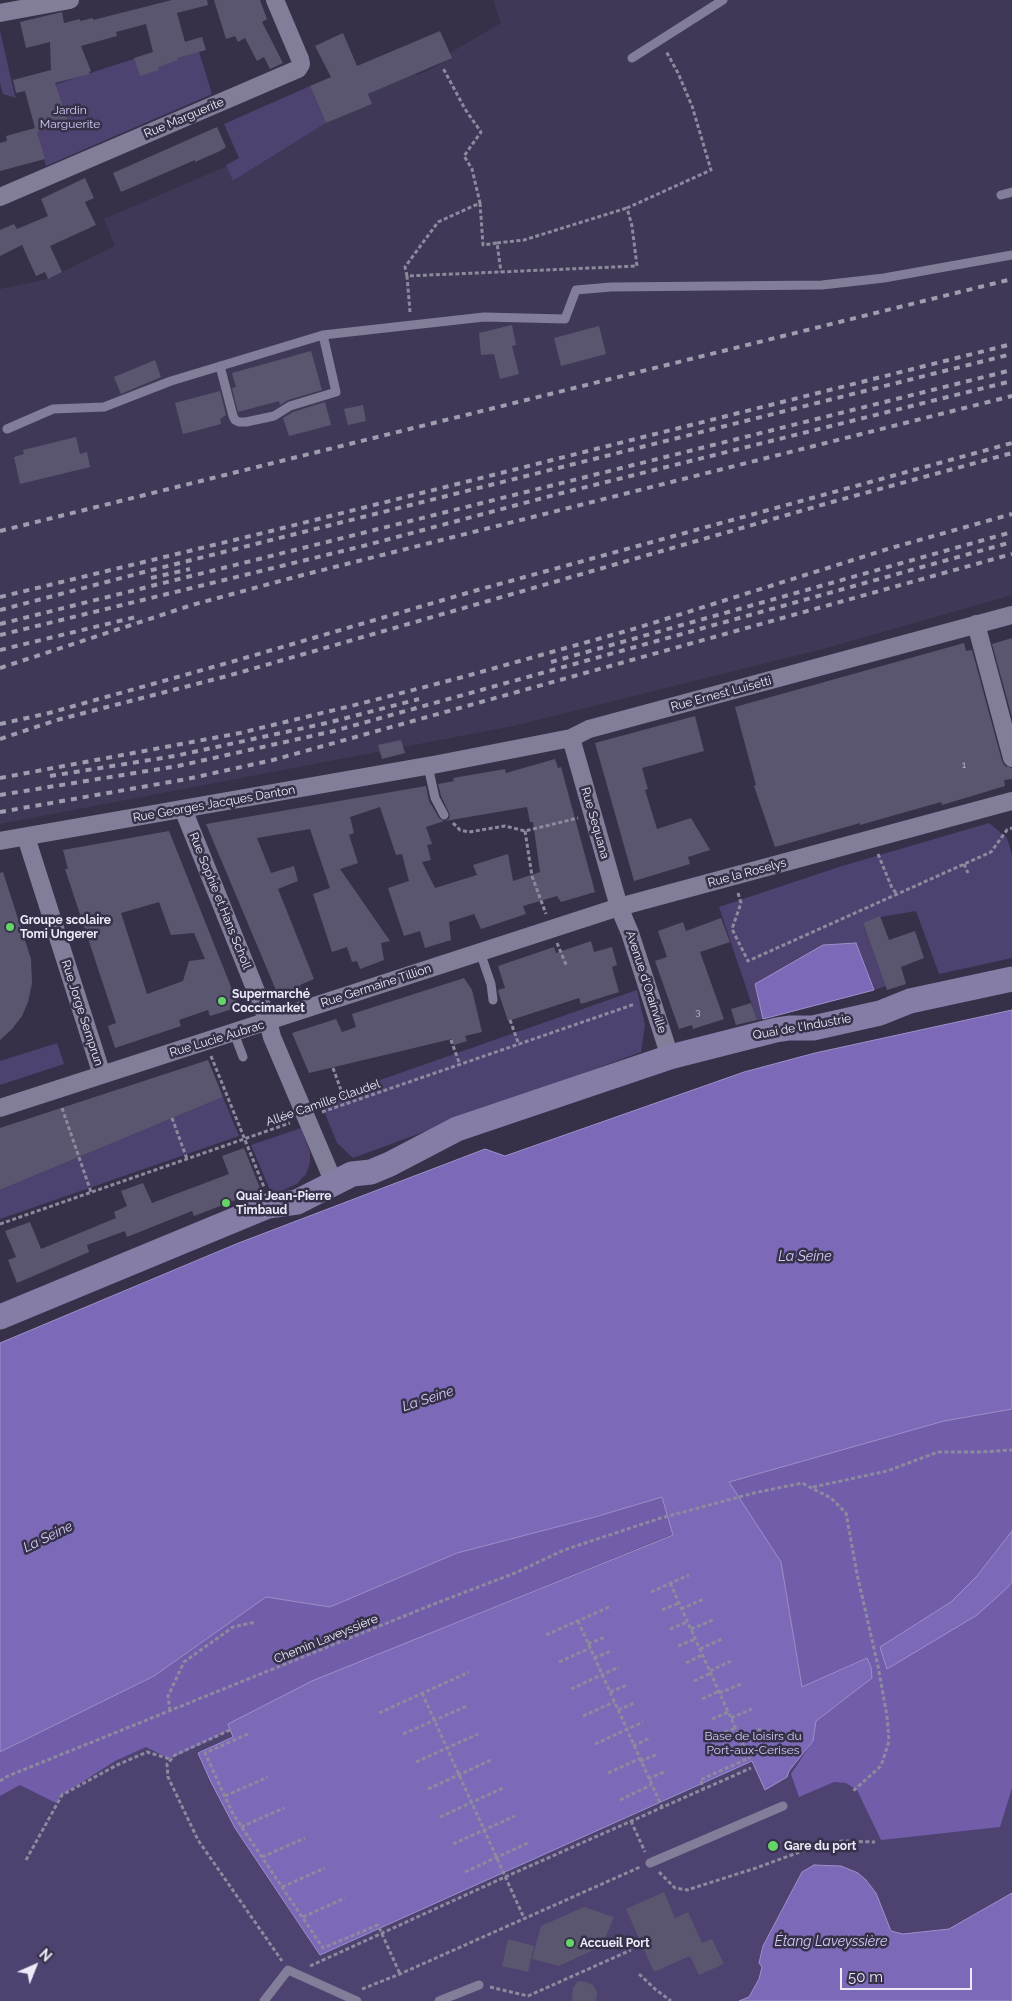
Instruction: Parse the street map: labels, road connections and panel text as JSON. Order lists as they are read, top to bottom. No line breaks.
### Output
{"streets":{"main road":["Quai de l'Industrie"],"street":["Rue Marguerite","Rue Ernest Luisetti","Rue Georges Jacques Danton","Rue Sequana","Rue la Roselys","Rue Sophie et Hans Scholl","Avenue d'Orainville","Rue Germaine Tillion","Rue Jorge Semprun","Rue Lucie Aubrac"],"path":["Allée Camille Claudel","Chemin Laveyssière"]},"crossings":[["Rue Ernest Luisetti","Rue Georges Jacques Danton"],["Rue Ernest Luisetti","Rue Sequana"],["Rue Georges Jacques Danton","Rue Sophie et Hans Scholl"],["Rue Georges Jacques Danton","Rue Jorge Semprun"],["Rue Sequana","Rue la Roselys"],["Rue Sequana","Avenue d'Orainville"],["Rue la Roselys","Avenue d'Orainville"],["Rue la Roselys","Rue Germaine Tillion"],["Rue Sophie et Hans Scholl","Rue Germaine Tillion"],["Rue Sophie et Hans Scholl","Rue Lucie Aubrac"],["Avenue d'Orainville","Quai de l'Industrie"],["Avenue d'Orainville","Allée Camille Claudel"],["Rue Germaine Tillion","Rue Lucie Aubrac"],["Rue Jorge Semprun","Rue Lucie Aubrac"],["Quai de l'Industrie","Rue Lucie Aubrac"],["Rue Lucie Aubrac","Allée Camille Claudel"]],"water":["La Seine","Étang Laveyssière"],"parks":["Jardin Marguerite","Base de loisirs du Port-aux-Cerises"],"places":["Groupe scolaire Tomi Ungerer","Supermarché Coccimarket","Quai Jean-Pierre Timbaud","Gare du port","Accueil Port"],"house_numbers":["1","3"],"scale_bar":"50 m","north":"top right"}
